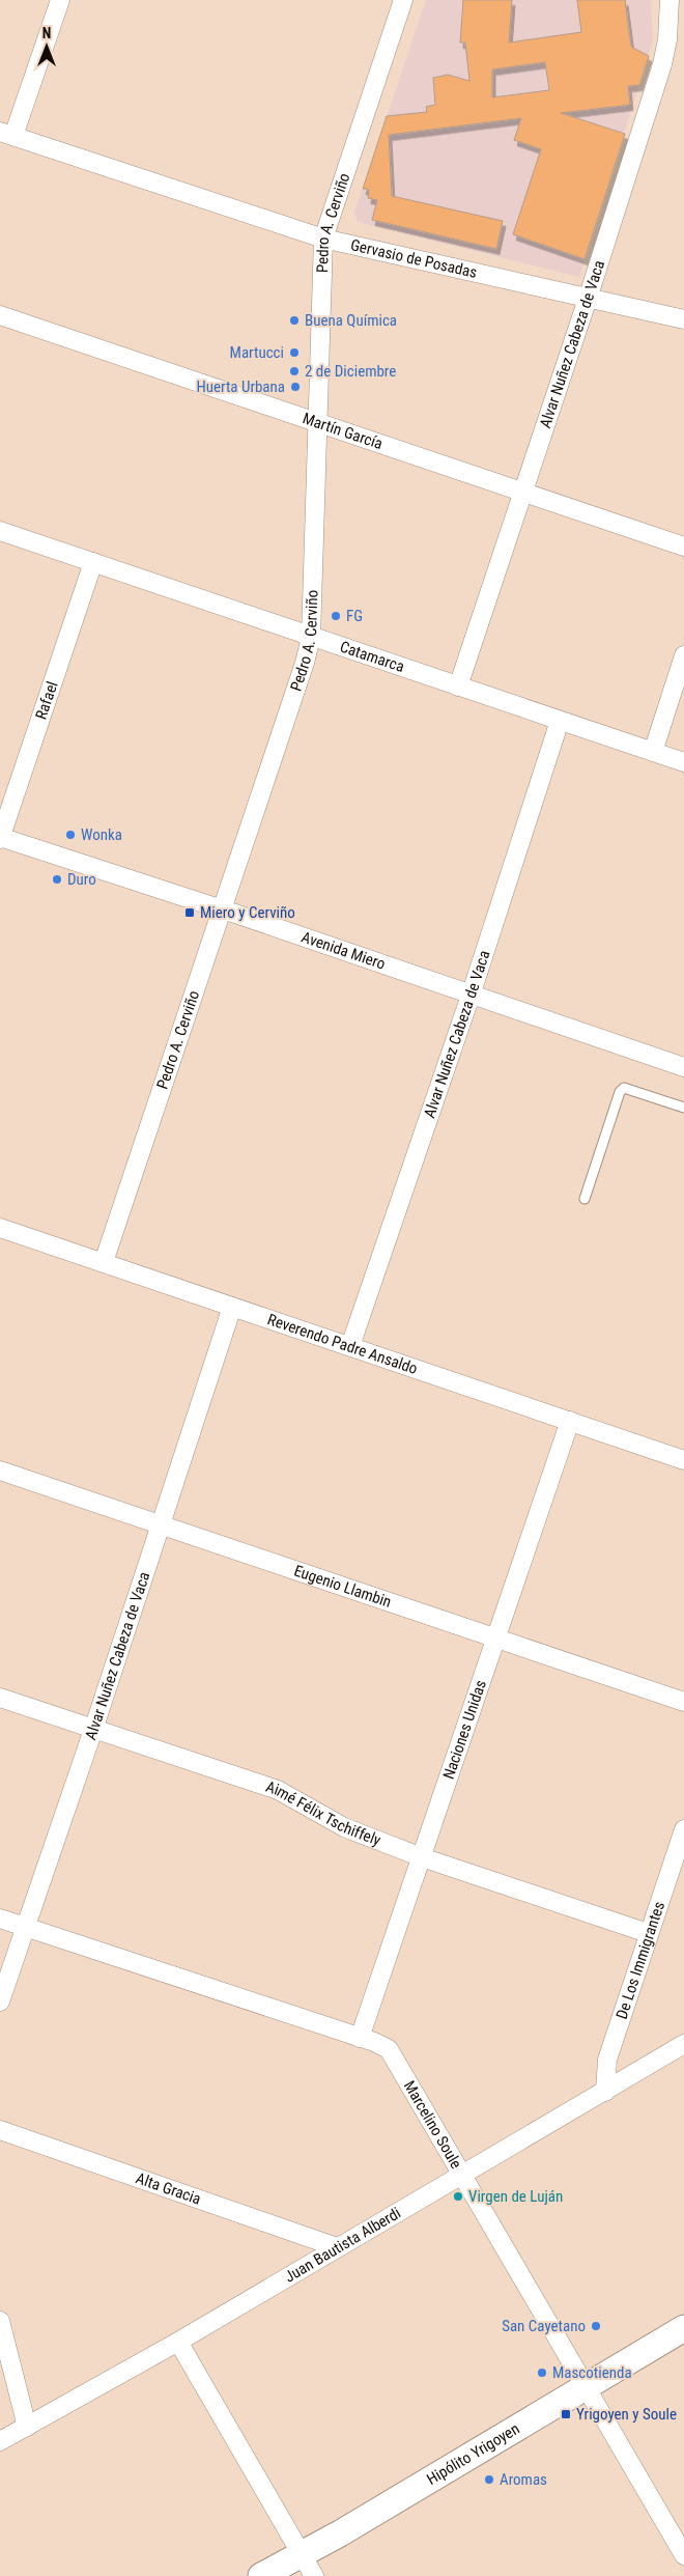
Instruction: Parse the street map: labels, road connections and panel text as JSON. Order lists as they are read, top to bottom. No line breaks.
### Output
{"streets":{"street":["Pedro A. Cerviño","Gervasio de Posadas","Alvar Nuñez Cabeza de Vaca","Martín García","Catamarca","Rafael","Avenida Miero","Reverendo Padre Ansaldo","Eugenio Llambin","Naciones Unidas","Aimé Félix Tschiffely","De Los Immigrantes","Marcelino Soule","Alta Gracia","Juan Bautista Alberdi","Hipólito Yrigoyen"]},"crossings":[["Pedro A. Cerviño","Gervasio de Posadas"],["Pedro A. Cerviño","Martín García"],["Pedro A. Cerviño","Catamarca"],["Pedro A. Cerviño","Avenida Miero"],["Pedro A. Cerviño","Reverendo Padre Ansaldo"],["Gervasio de Posadas","Alvar Nuñez Cabeza de Vaca"],["Alvar Nuñez Cabeza de Vaca","Martín García"],["Alvar Nuñez Cabeza de Vaca","Catamarca"],["Alvar Nuñez Cabeza de Vaca","Avenida Miero"],["Alvar Nuñez Cabeza de Vaca","Reverendo Padre Ansaldo"],["Alvar Nuñez Cabeza de Vaca","Eugenio Llambin"],["Alvar Nuñez Cabeza de Vaca","Aimé Félix Tschiffely"],["Alvar Nuñez Cabeza de Vaca","Marcelino Soule"],["Catamarca","Rafael"],["Rafael","Avenida Miero"],["Reverendo Padre Ansaldo","Naciones Unidas"],["Eugenio Llambin","Naciones Unidas"],["Naciones Unidas","Aimé Félix Tschiffely"],["Naciones Unidas","Marcelino Soule"],["Aimé Félix Tschiffely","De Los Immigrantes"],["De Los Immigrantes","Juan Bautista Alberdi"],["Marcelino Soule","Juan Bautista Alberdi"],["Marcelino Soule","Hipólito Yrigoyen"],["Alta Gracia","Juan Bautista Alberdi"]],"places":{"other":["Buena Química","Martucci","2 de Diciembre","Huerta Urbana","FG","Wonka","Duro","Virgen de Luján","San Cayetano","Mascotienda","Aromas"],"transit":["Miero y Cerviño","Yrigoyen y Soule"]},"north":"top"}
